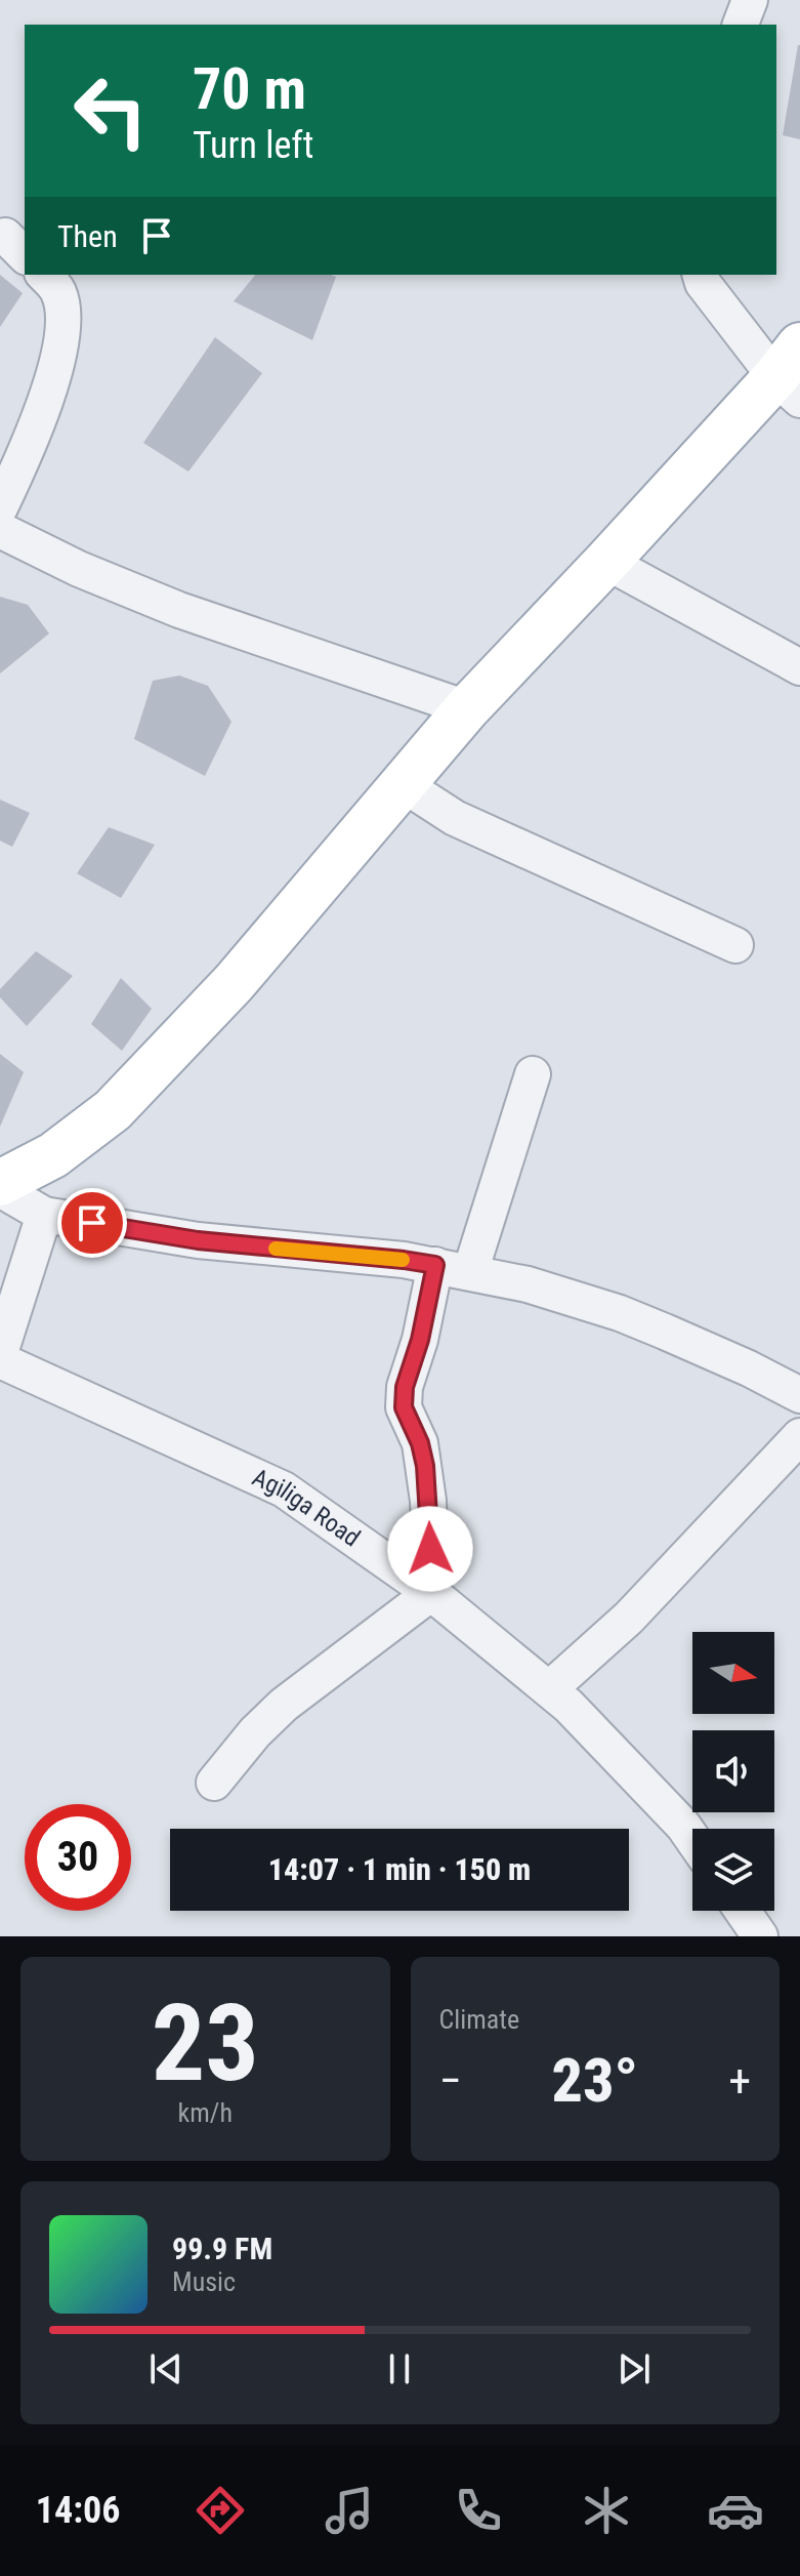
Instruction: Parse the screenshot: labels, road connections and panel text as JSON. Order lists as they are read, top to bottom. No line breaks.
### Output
{"streets":{"street":["Agiliga Road"]},"north":"right","page":{"turn":["70 m","Turn left"],"then":"Then","limit":"30","trip":"14:07 · 1 min · 150 m","tile":[["23","km/h"],"Climate"],"heat":["−","23°","+"],"song":["99.9 FM","Music"],"tabs":"14:06"}}
